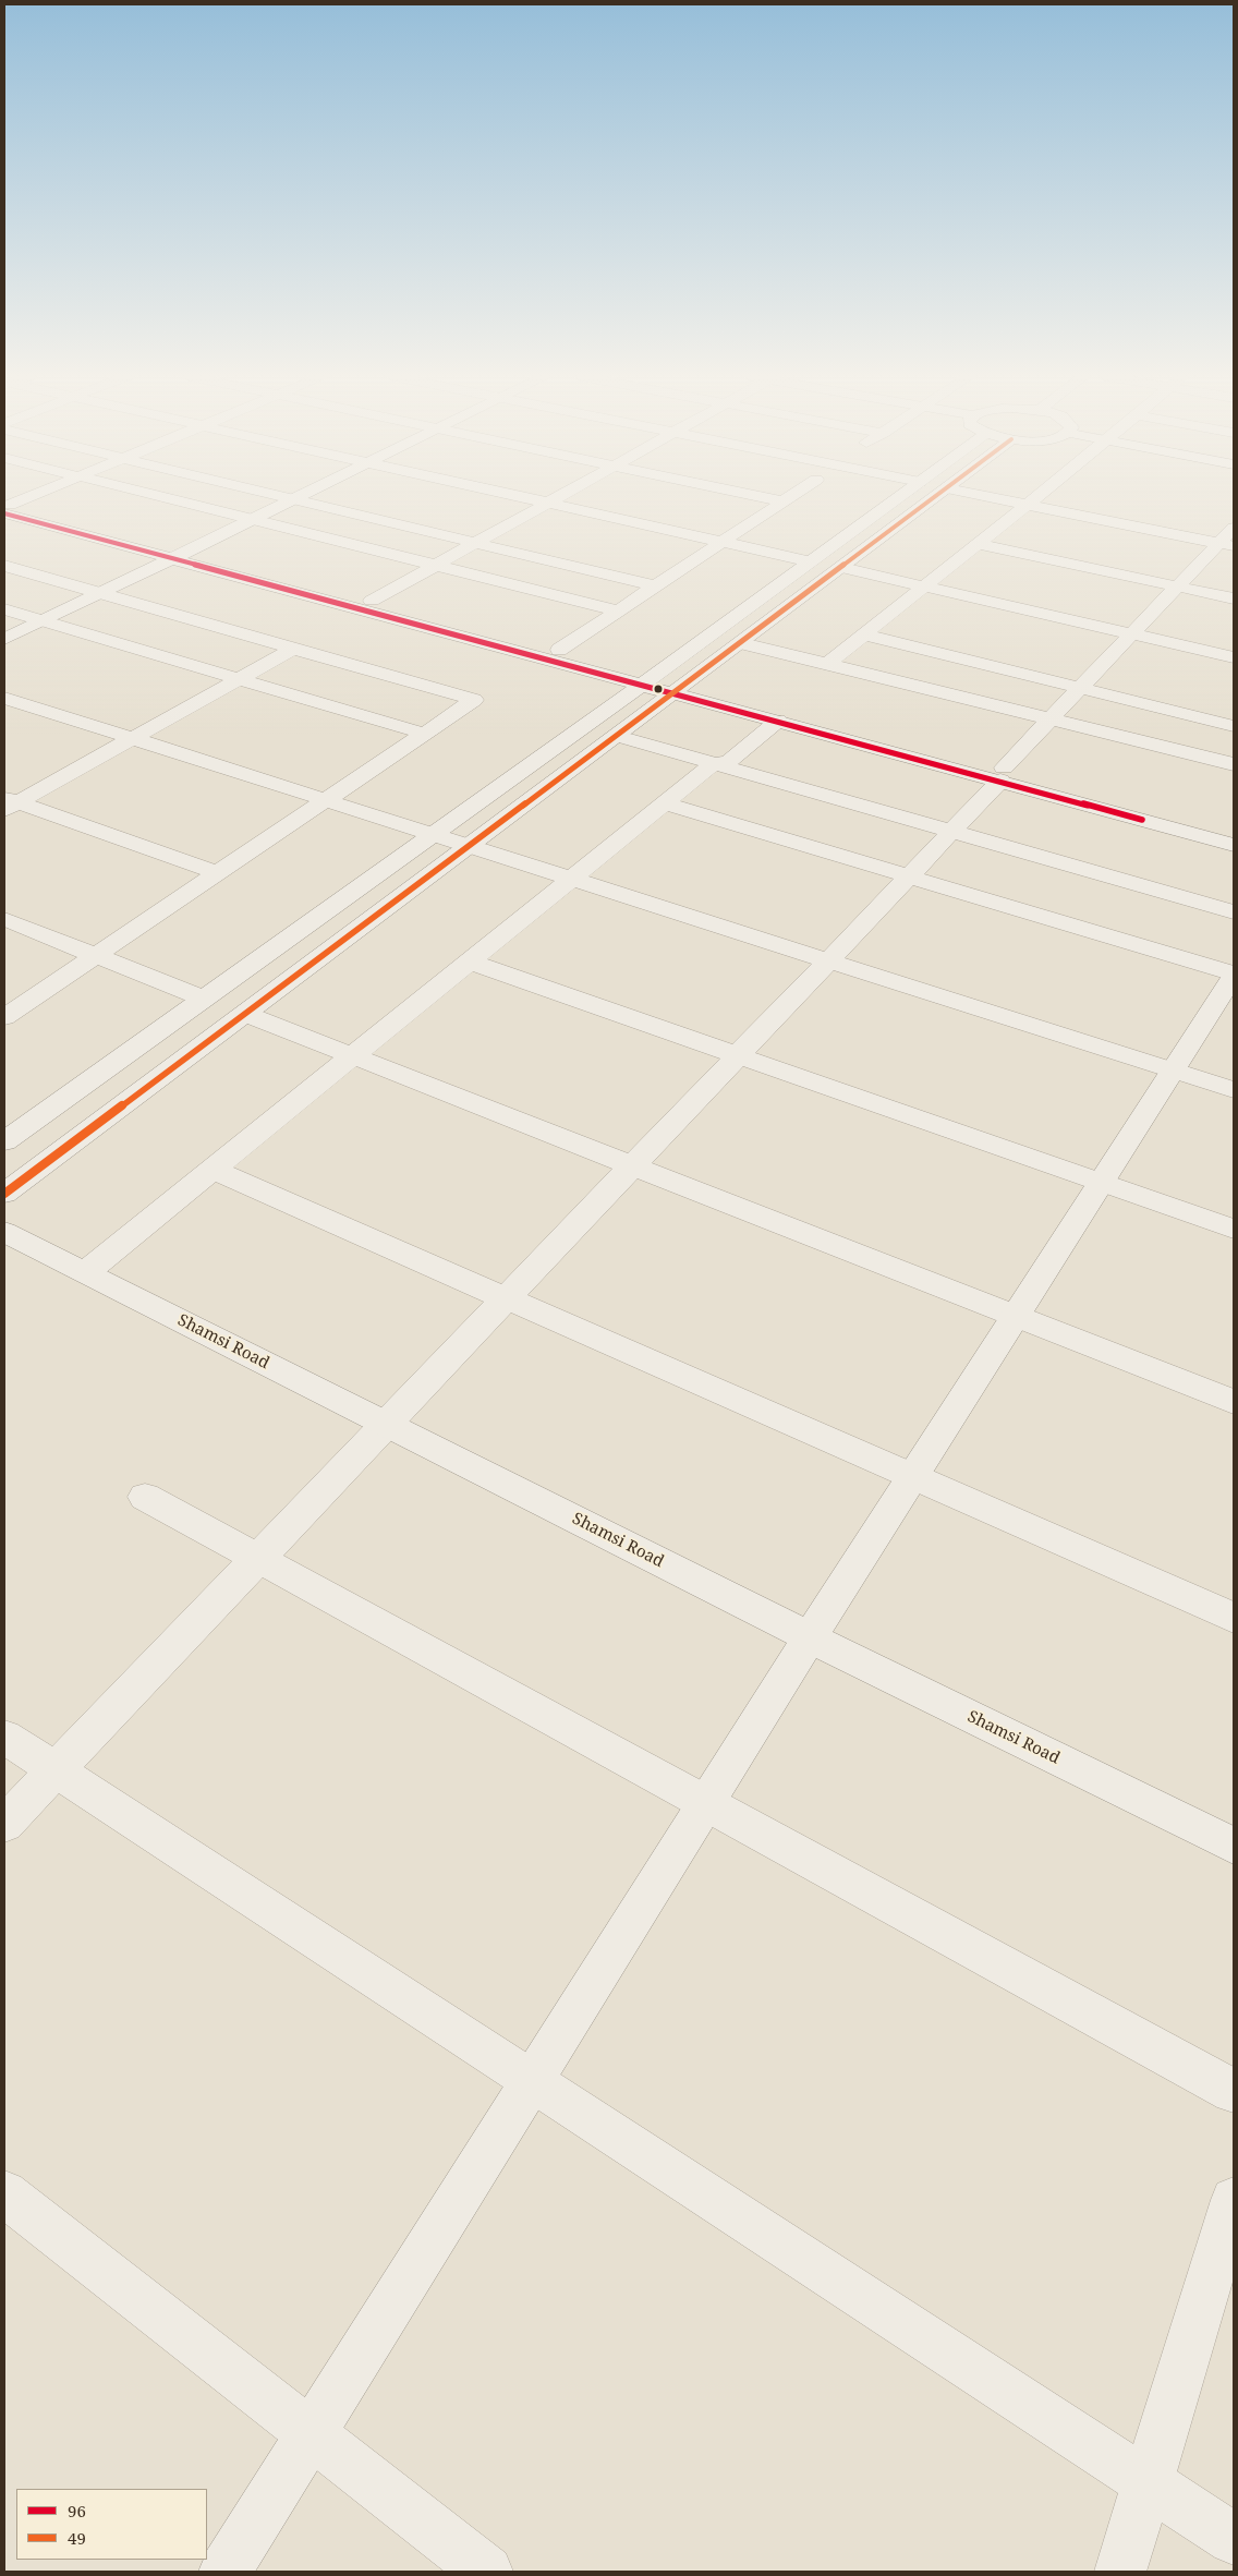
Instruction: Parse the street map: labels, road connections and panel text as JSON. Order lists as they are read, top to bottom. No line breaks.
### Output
{"streets":{"street":["Shamsi Road"]},"lines":["transit line 49","transit line 96"],"legend":["96","49"]}
